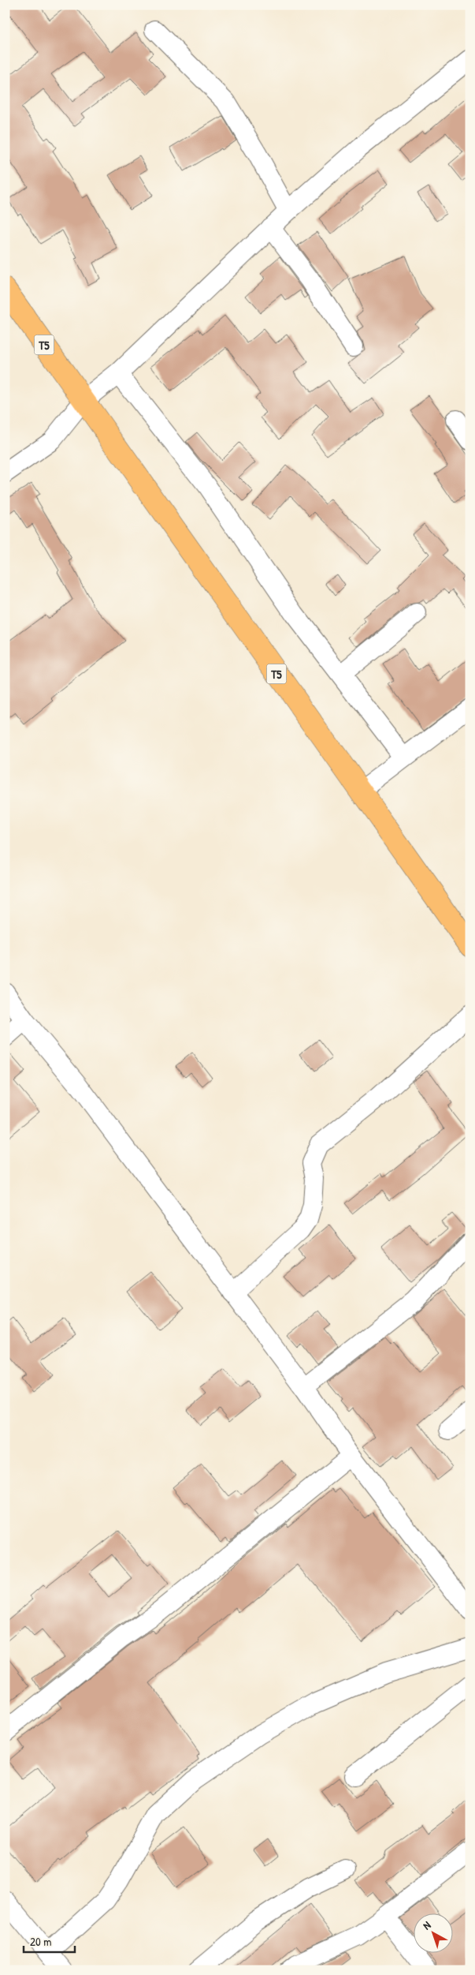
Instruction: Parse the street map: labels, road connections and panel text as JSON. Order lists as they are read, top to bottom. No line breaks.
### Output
{"streets":{"highway":["T5"]},"scale_bar":"20 m","north":"top left"}
